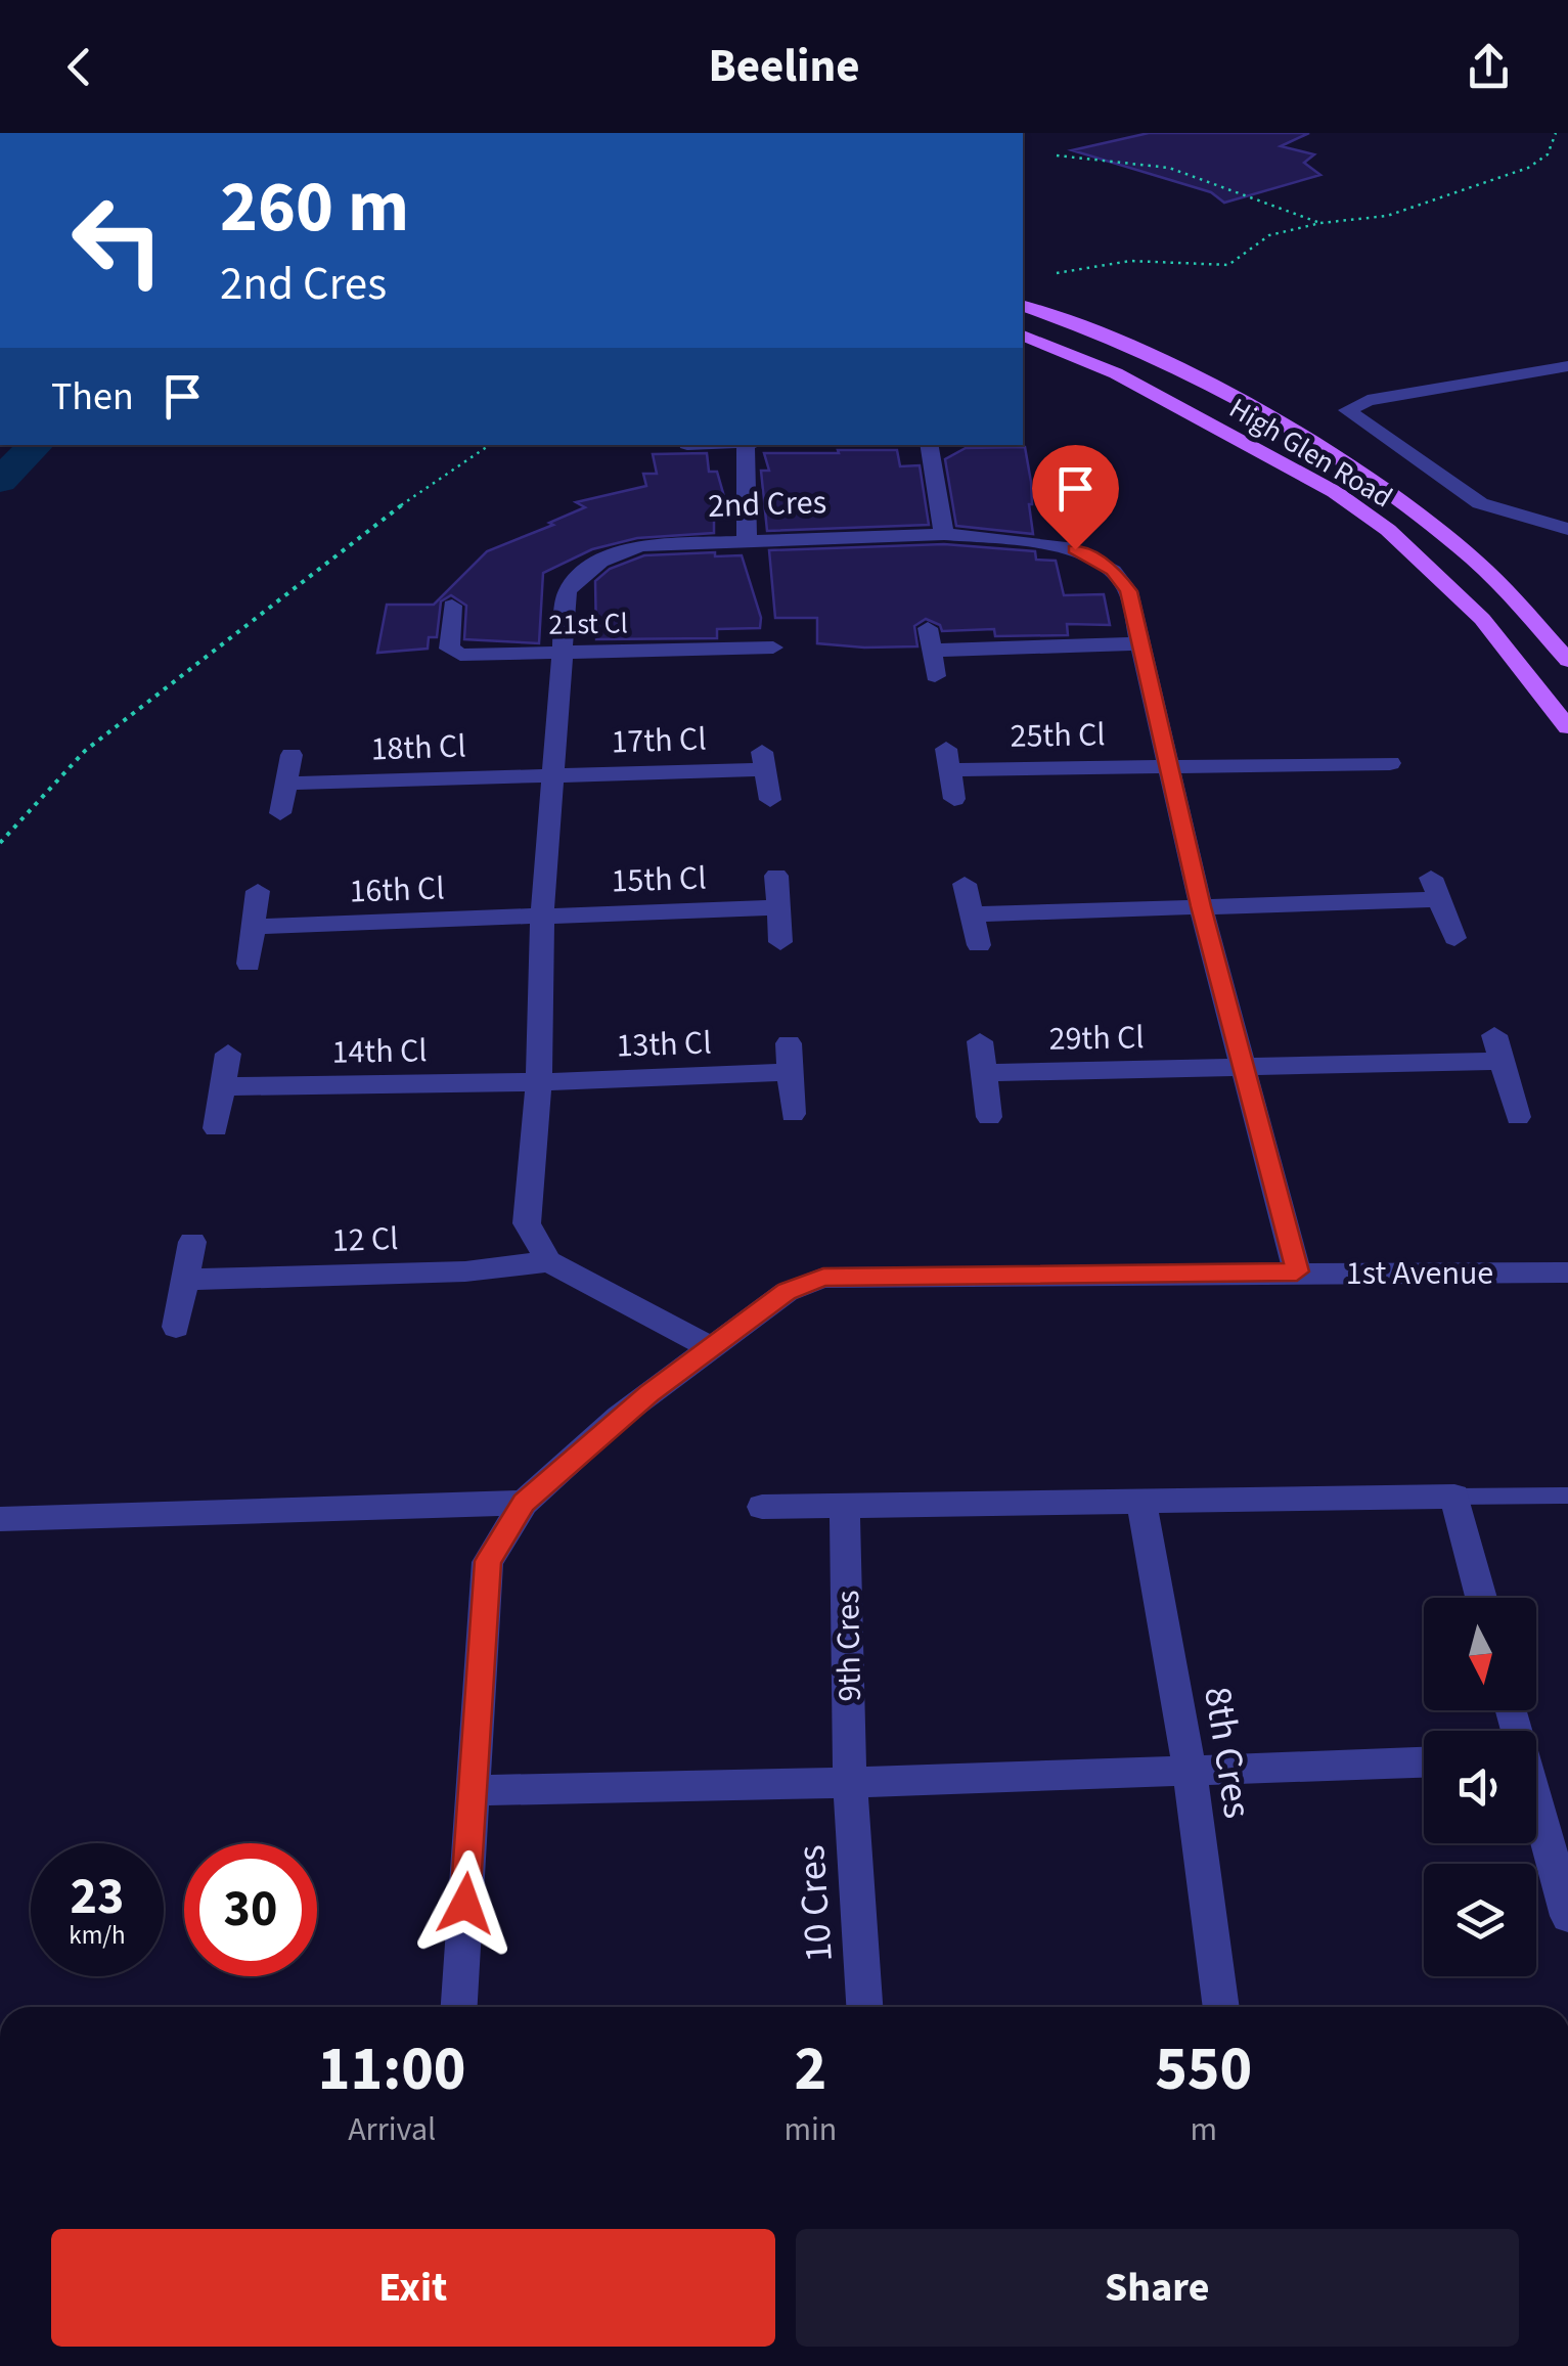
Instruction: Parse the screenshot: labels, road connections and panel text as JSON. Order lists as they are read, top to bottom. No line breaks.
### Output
{"streets":{"main road":["High Glen Road"],"street":["2nd Cres","21st Cl","25th Cl","17th Cl","18th Cl","15th Cl","16th Cl","29th Cl","13th Cl","14th Cl","12 Cl","1st Avenue","9th Cres","8th Cres","10 Cres"]},"crossings":[["2nd Cres","21st Cl"],["2nd Cres","25th Cl"],["2nd Cres","17th Cl"],["2nd Cres","18th Cl"],["2nd Cres","15th Cl"],["2nd Cres","16th Cl"],["2nd Cres","29th Cl"],["2nd Cres","13th Cl"],["2nd Cres","14th Cl"],["2nd Cres","12 Cl"],["2nd Cres","1st Avenue"],["17th Cl","18th Cl"],["15th Cl","16th Cl"],["13th Cl","14th Cl"],["9th Cres","10 Cres"]],"north":"bottom","page":{"header":"Beeline","turn":["260 m","2nd Cres"],"then":"Then","speed":"23 km/h","limit":"30","eta":["11:00","Arrival","2","min","550","m"],"buttons":["Exit","Share"]}}
